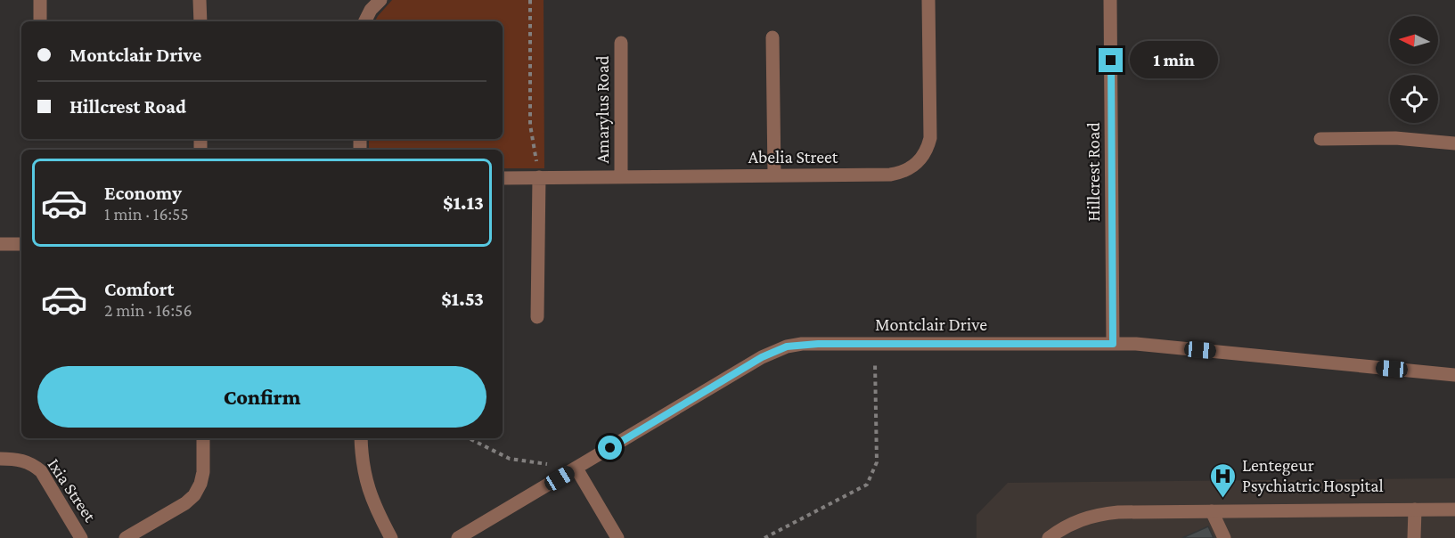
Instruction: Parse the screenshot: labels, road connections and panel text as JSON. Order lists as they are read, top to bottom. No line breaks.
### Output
{"streets":{"street":["Amarylus Road","Abelia Street","Hillcrest Road","Montclair Drive","Ixia Street"]},"crossings":[["Amarylus Road","Abelia Street"],["Hillcrest Road","Montclair Drive"]],"places":{"hospital":["Lentegeur Psychiatric Hospital"]},"north":"left","page":{"banner":["Montclair Drive","Hillcrest Road"],"bubble":"1 min","list":[{"name":"Economy","note":"1 min · 16:55","value":"$1.13"},{"name":"Comfort","note":"2 min · 16:56","value":"$1.53"}],"buttons":"Confirm"}}
